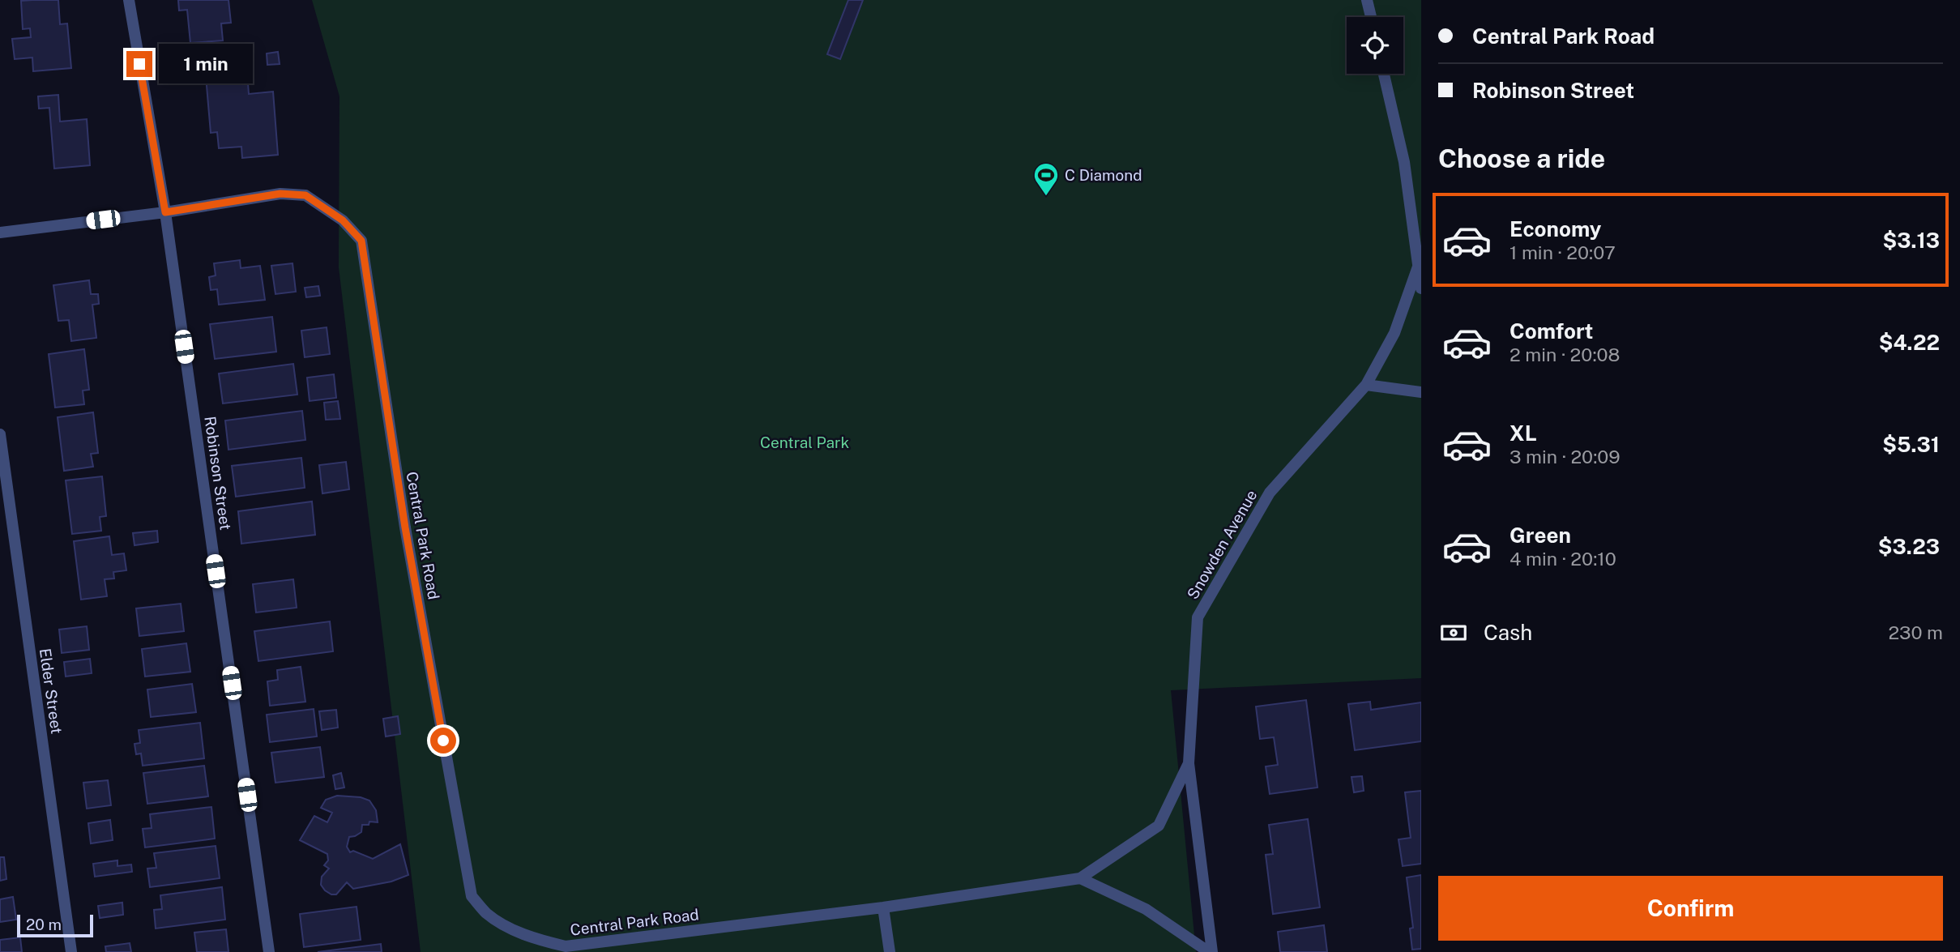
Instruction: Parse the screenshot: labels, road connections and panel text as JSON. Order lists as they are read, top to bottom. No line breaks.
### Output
{"streets":{"street":["Robinson Street","Central Park Road","Snowden Avenue","Elder Street"]},"crossings":[["Robinson Street","Central Park Road"],["Central Park Road","Snowden Avenue"]],"parks":["Central Park"],"places":{"sports":["C Diamond"]},"scale_bar":"20 m","page":{"banner":["Central Park Road","Robinson Street"],"bubble":"1 min","heading":"Choose a ride","list":[{"name":"Economy","note":"1 min · 20:07","value":"$3.13"},{"name":"Comfort","note":"2 min · 20:08","value":"$4.22"},{"name":"XL","note":"3 min · 20:09","value":"$5.31"},{"name":"Green","note":"4 min · 20:10","value":"$3.23"}],"pay":["Cash","230 m"],"buttons":"Confirm","scale":"20 m"}}
